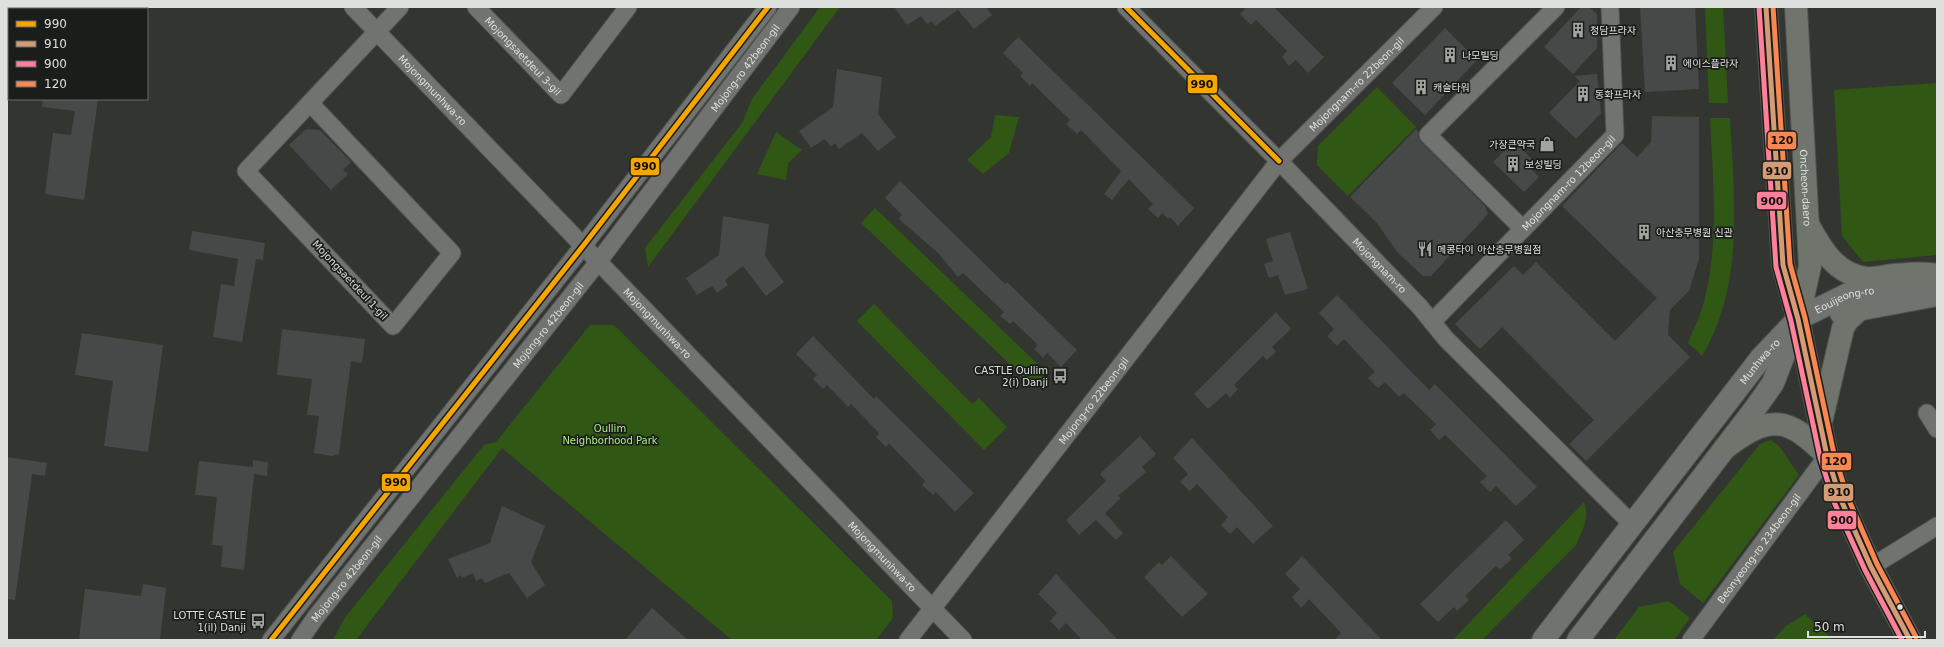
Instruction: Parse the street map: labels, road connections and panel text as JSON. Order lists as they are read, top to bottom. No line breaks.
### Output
{"streets":{"main road":["Oncheon-daero","Eouijeong-ro","Munhwa-ro"],"street":["Mojongsaetdeul 3-gil","Mojong-ro 42beon-gil","Mojongnam-ro 22beon-gil","Mojongmunhwa-ro","Mojongnam-ro 12beon-gil","Mojongnam-ro","Mojongsaetdeul 1-gil","Mojong-ro 22beon-gil","Beonyeong-ro 234beon-gil"]},"crossings":[["Mojong-ro 42beon-gil","Mojongmunhwa-ro"],["Mojongnam-ro 22beon-gil","Mojongnam-ro"],["Mojongnam-ro 22beon-gil","Mojong-ro 22beon-gil"],["Mojongmunhwa-ro","Mojongsaetdeul 1-gil"],["Mojongmunhwa-ro","Mojong-ro 22beon-gil"],["Mojongnam-ro 12beon-gil","Mojongnam-ro"],["Oncheon-daero","Eouijeong-ro"],["Oncheon-daero","Munhwa-ro"],["Oncheon-daero","Beonyeong-ro 234beon-gil"],["Mojongnam-ro","Munhwa-ro"],["Mojongnam-ro","Mojong-ro 22beon-gil"],["Eouijeong-ro","Munhwa-ro"]],"parks":["Oullim Neighborhood Park"],"places":{"building":["청담프라자","나모빌딩","에이스플라자","캐슬타워","동화프라자","보성빌딩","아산충무병원 신관"],"shop":["가장큰약국"],"restaurant":["메콩타이 아산충무병원점"],"bus stop":["CASTLE Oullim 2(i) Danji","LOTTE CASTLE 1(il) Danji"]},"lines":["transit line 990","transit line 910","transit line 900","transit line 120"],"legend":["990","910","900","120"],"scale_bar":"50 m"}
